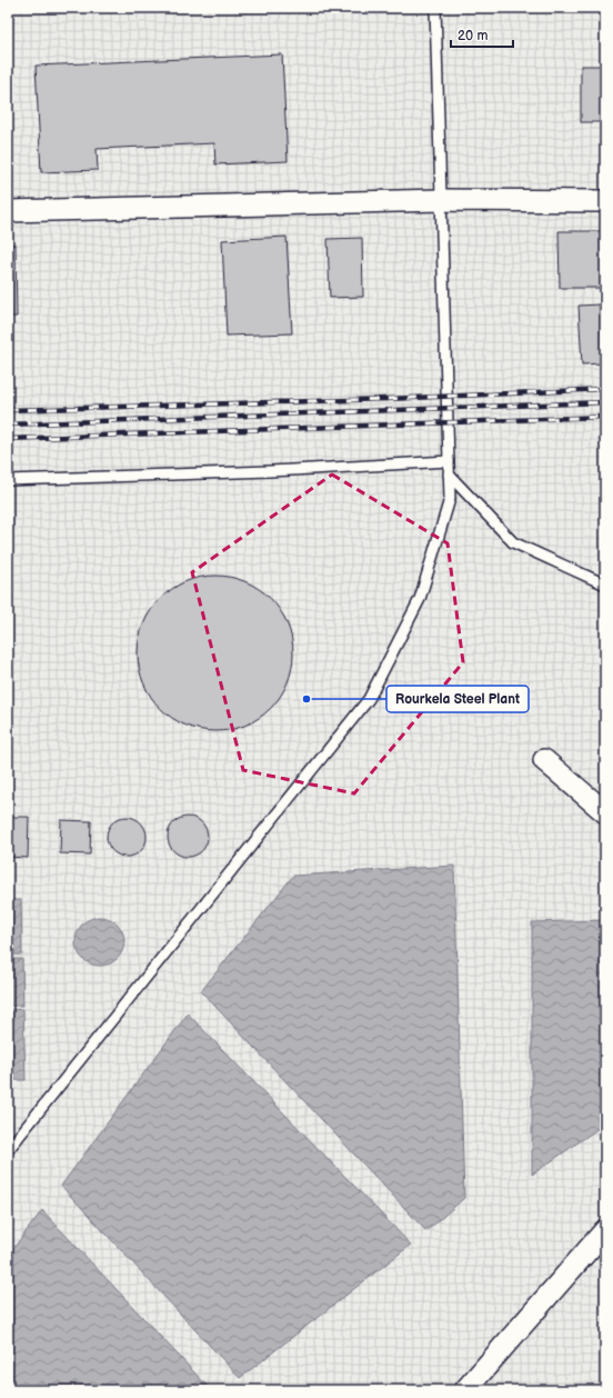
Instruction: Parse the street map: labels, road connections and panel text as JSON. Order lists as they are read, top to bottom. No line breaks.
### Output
{"places":["Rourkela Steel Plant"],"scale_bar":"20 m"}
